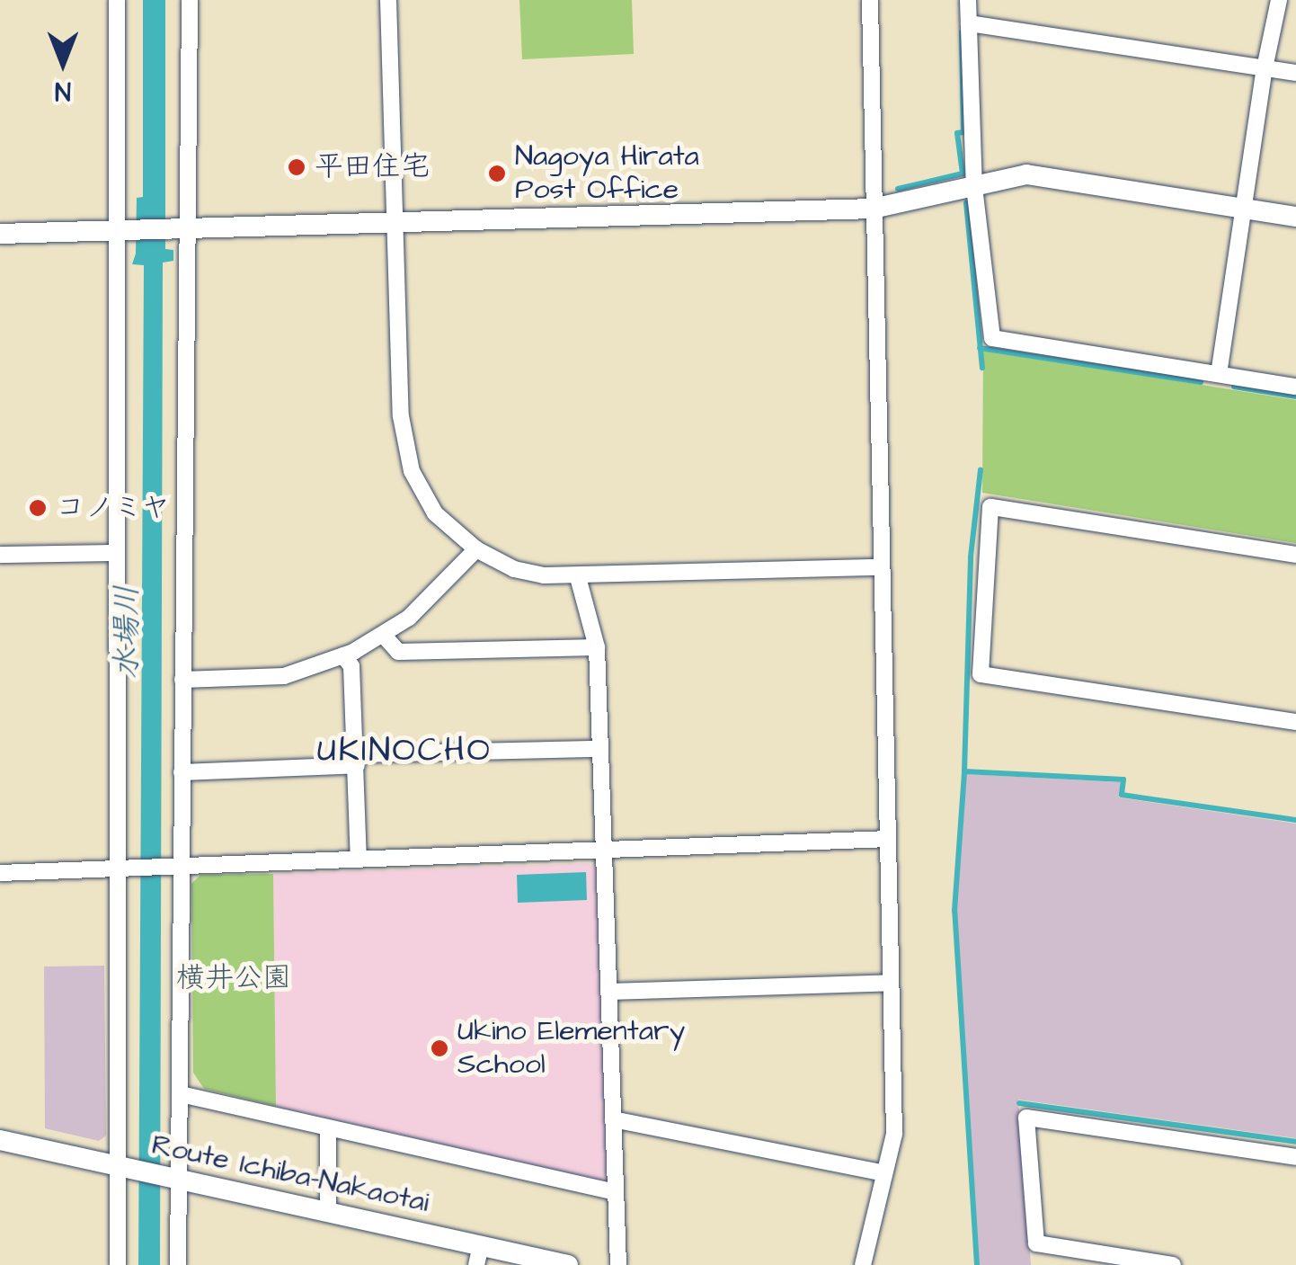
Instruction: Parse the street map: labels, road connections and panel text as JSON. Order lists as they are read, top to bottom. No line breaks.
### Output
{"streets":{"street":["Route Ichiba-Nakaotai"]},"districts":["UKINOCHO"],"water":["水場川"],"parks":["横井公園"],"places":["平田住宅","Nagoya Hirata Post Office","コノミヤ","Ukino Elementary School"],"north":"bottom"}
